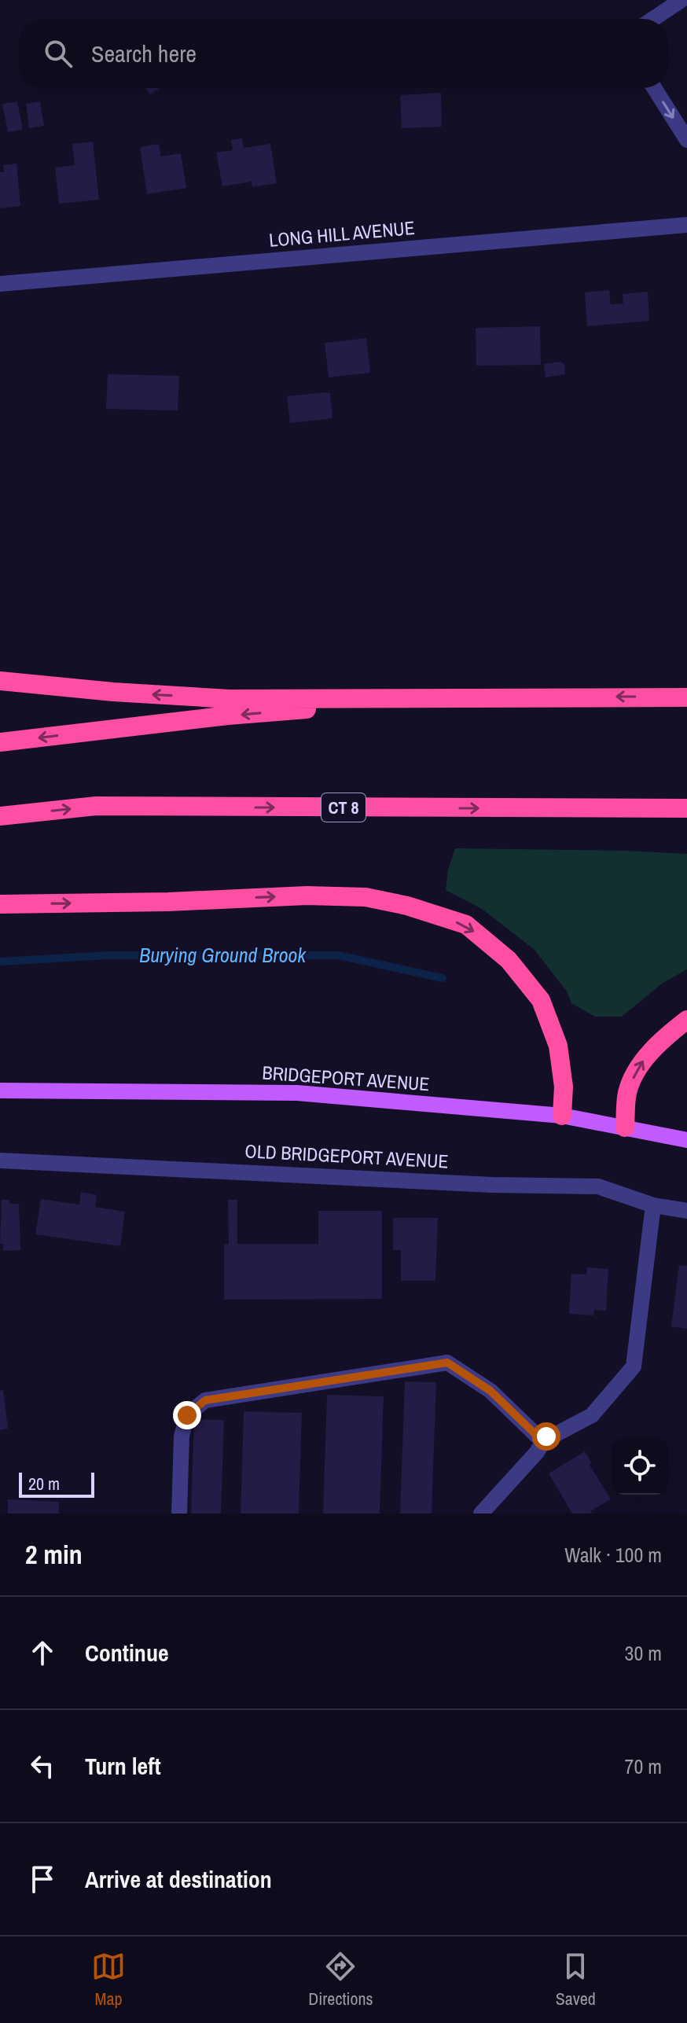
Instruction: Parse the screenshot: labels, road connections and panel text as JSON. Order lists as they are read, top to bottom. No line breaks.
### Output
{"streets":{"highway":["CT 8"],"main road":["BRIDGEPORT AVENUE"],"street":["LONG HILL AVENUE","OLD BRIDGEPORT AVENUE"]},"water":["Burying Ground Brook"],"scale_bar":"20 m","page":{"search":"Search here","scale":"20 m","heading":["2 min","Walk · 100 m"],"list":[["Continue","30 m"],["Turn left","70 m"],"Arrive at destination"],"nav":["Map","Directions","Saved"]}}
